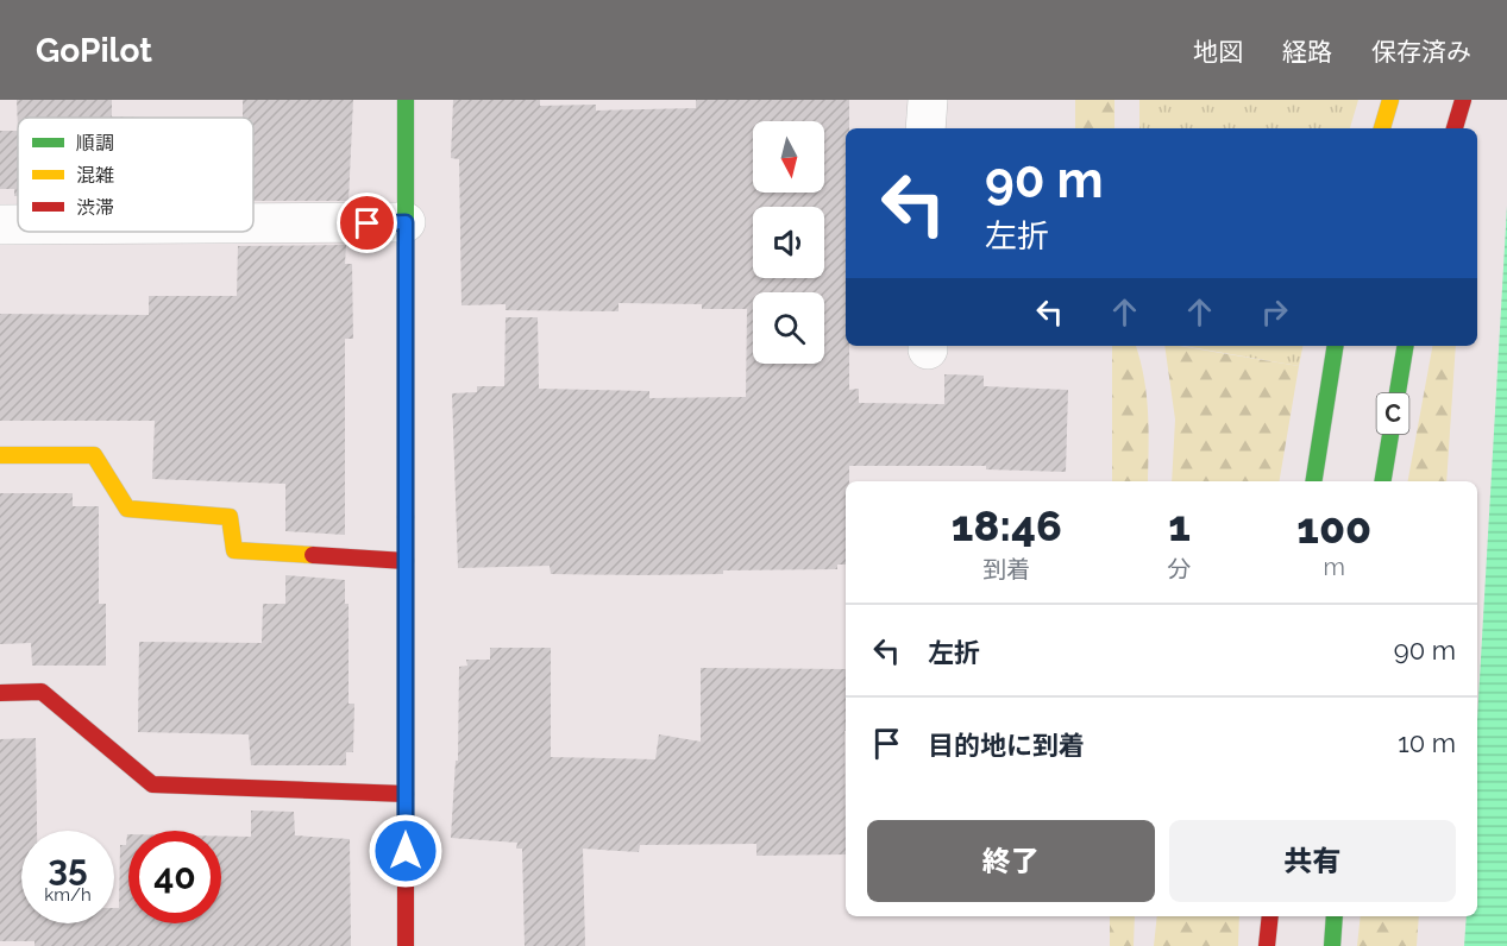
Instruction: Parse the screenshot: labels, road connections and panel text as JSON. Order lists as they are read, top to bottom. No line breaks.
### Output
{"streets":{"main road":["C"]},"legend":["順調","混雑","渋滞"],"north":"bottom","page":{"header":"GoPilot","nav":["地図","経路","保存済み"],"turn":["90 m","左折"],"eta":["18:46","到着","1","分","100","m"],"list":[{"name":"左折","value":"90 m"},{"name":"目的地に到着","value":"10 m"}],"buttons":["終了","共有"],"speed":"35 km/h","limit":"40"}}
